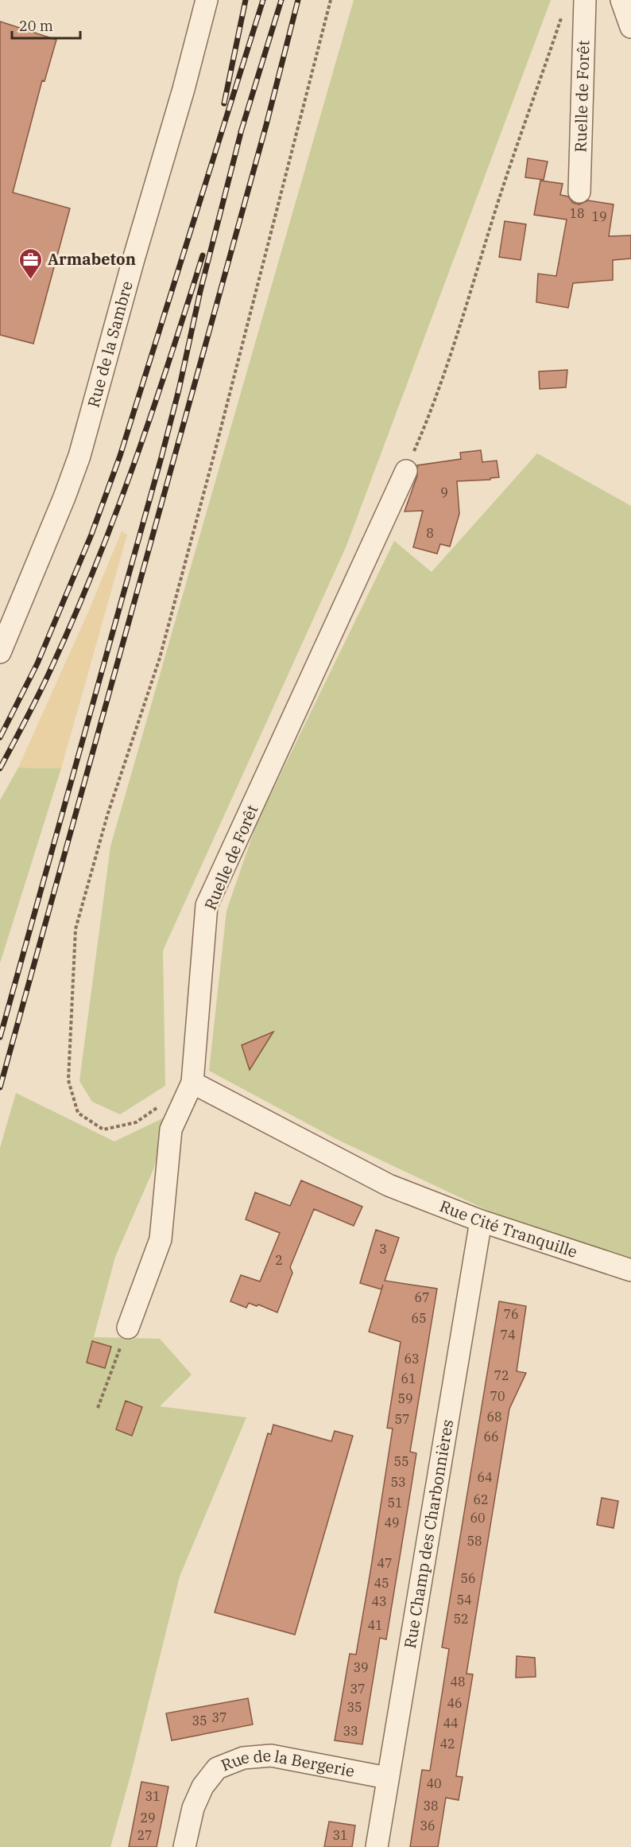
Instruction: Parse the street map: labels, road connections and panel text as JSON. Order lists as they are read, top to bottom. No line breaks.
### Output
{"streets":{"street":["Ruelle de Forêt","Rue de la Sambre","Rue Cité Tranquille","Rue Champ des Charbonnières","Rue de la Bergerie"]},"crossings":[["Ruelle de Forêt","Rue Cité Tranquille"],["Rue Cité Tranquille","Rue Champ des Charbonnières"],["Rue Champ des Charbonnières","Rue de la Bergerie"]],"places":{"office":["Armabeton"]},"house_numbers":["18","19","9","8","3","2","67","76","65","74","63","72","61","70","59","68","57","66","55","64","53","62","51","60","49","58","47","56","45","54","43","52","41","39","48","37","46","35","37","35","44","33","42","40","31","38","29","36","27","31"],"scale_bar":"20 m"}
